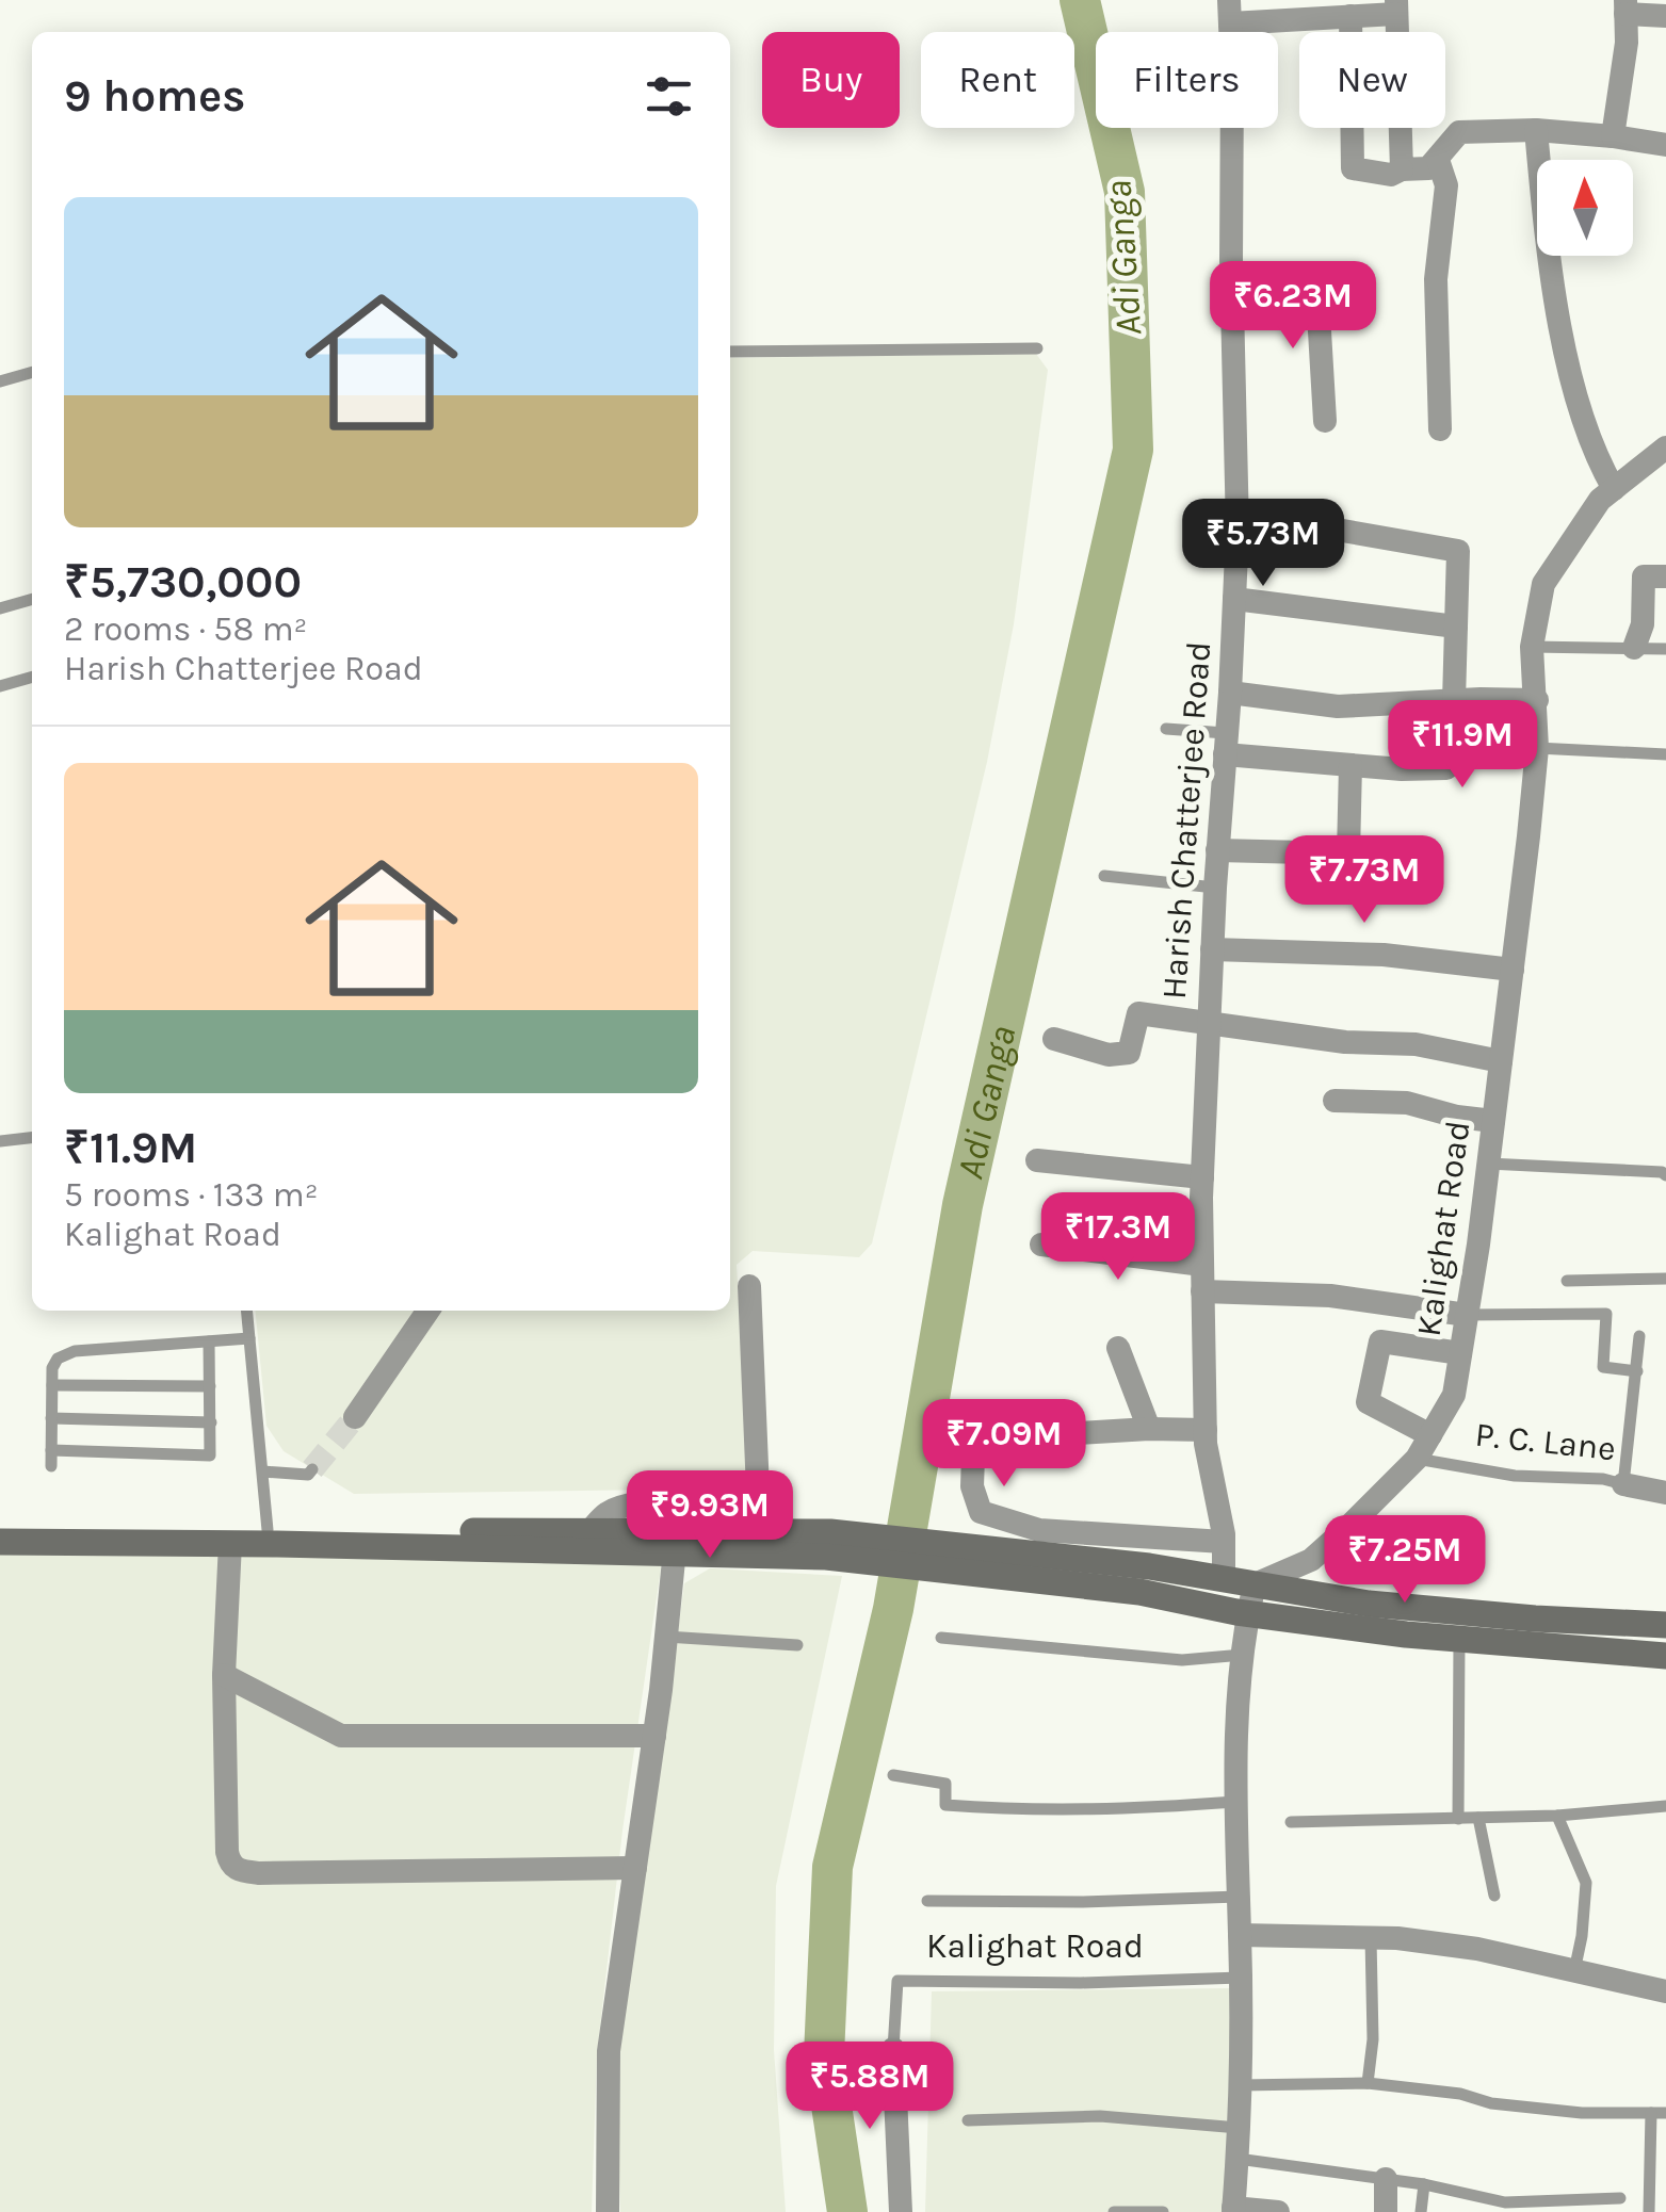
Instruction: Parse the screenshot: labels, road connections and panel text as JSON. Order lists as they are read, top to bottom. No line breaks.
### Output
{"streets":{"street":["Harish Chatterjee Road","Kalighat Road","P. C. Lane"]},"crossings":[["Kalighat Road","P. C. Lane"]],"water":["Adi Ganga"],"north":"top","page":{"chip":["Buy","Rent","Filters","New"],"heading":"9 homes","list":[{"name":"₹5,730,000","note":"2 rooms · 58 m² · Harish Chatterjee Road"},{"name":"₹11.9M","note":"5 rooms · 133 m² · Kalighat Road"}],"price":["₹6.23M","₹5.73M","₹11.9M","₹7.73M","₹17.3M","₹7.09M","₹9.93M","₹7.25M","₹5.88M"]}}
